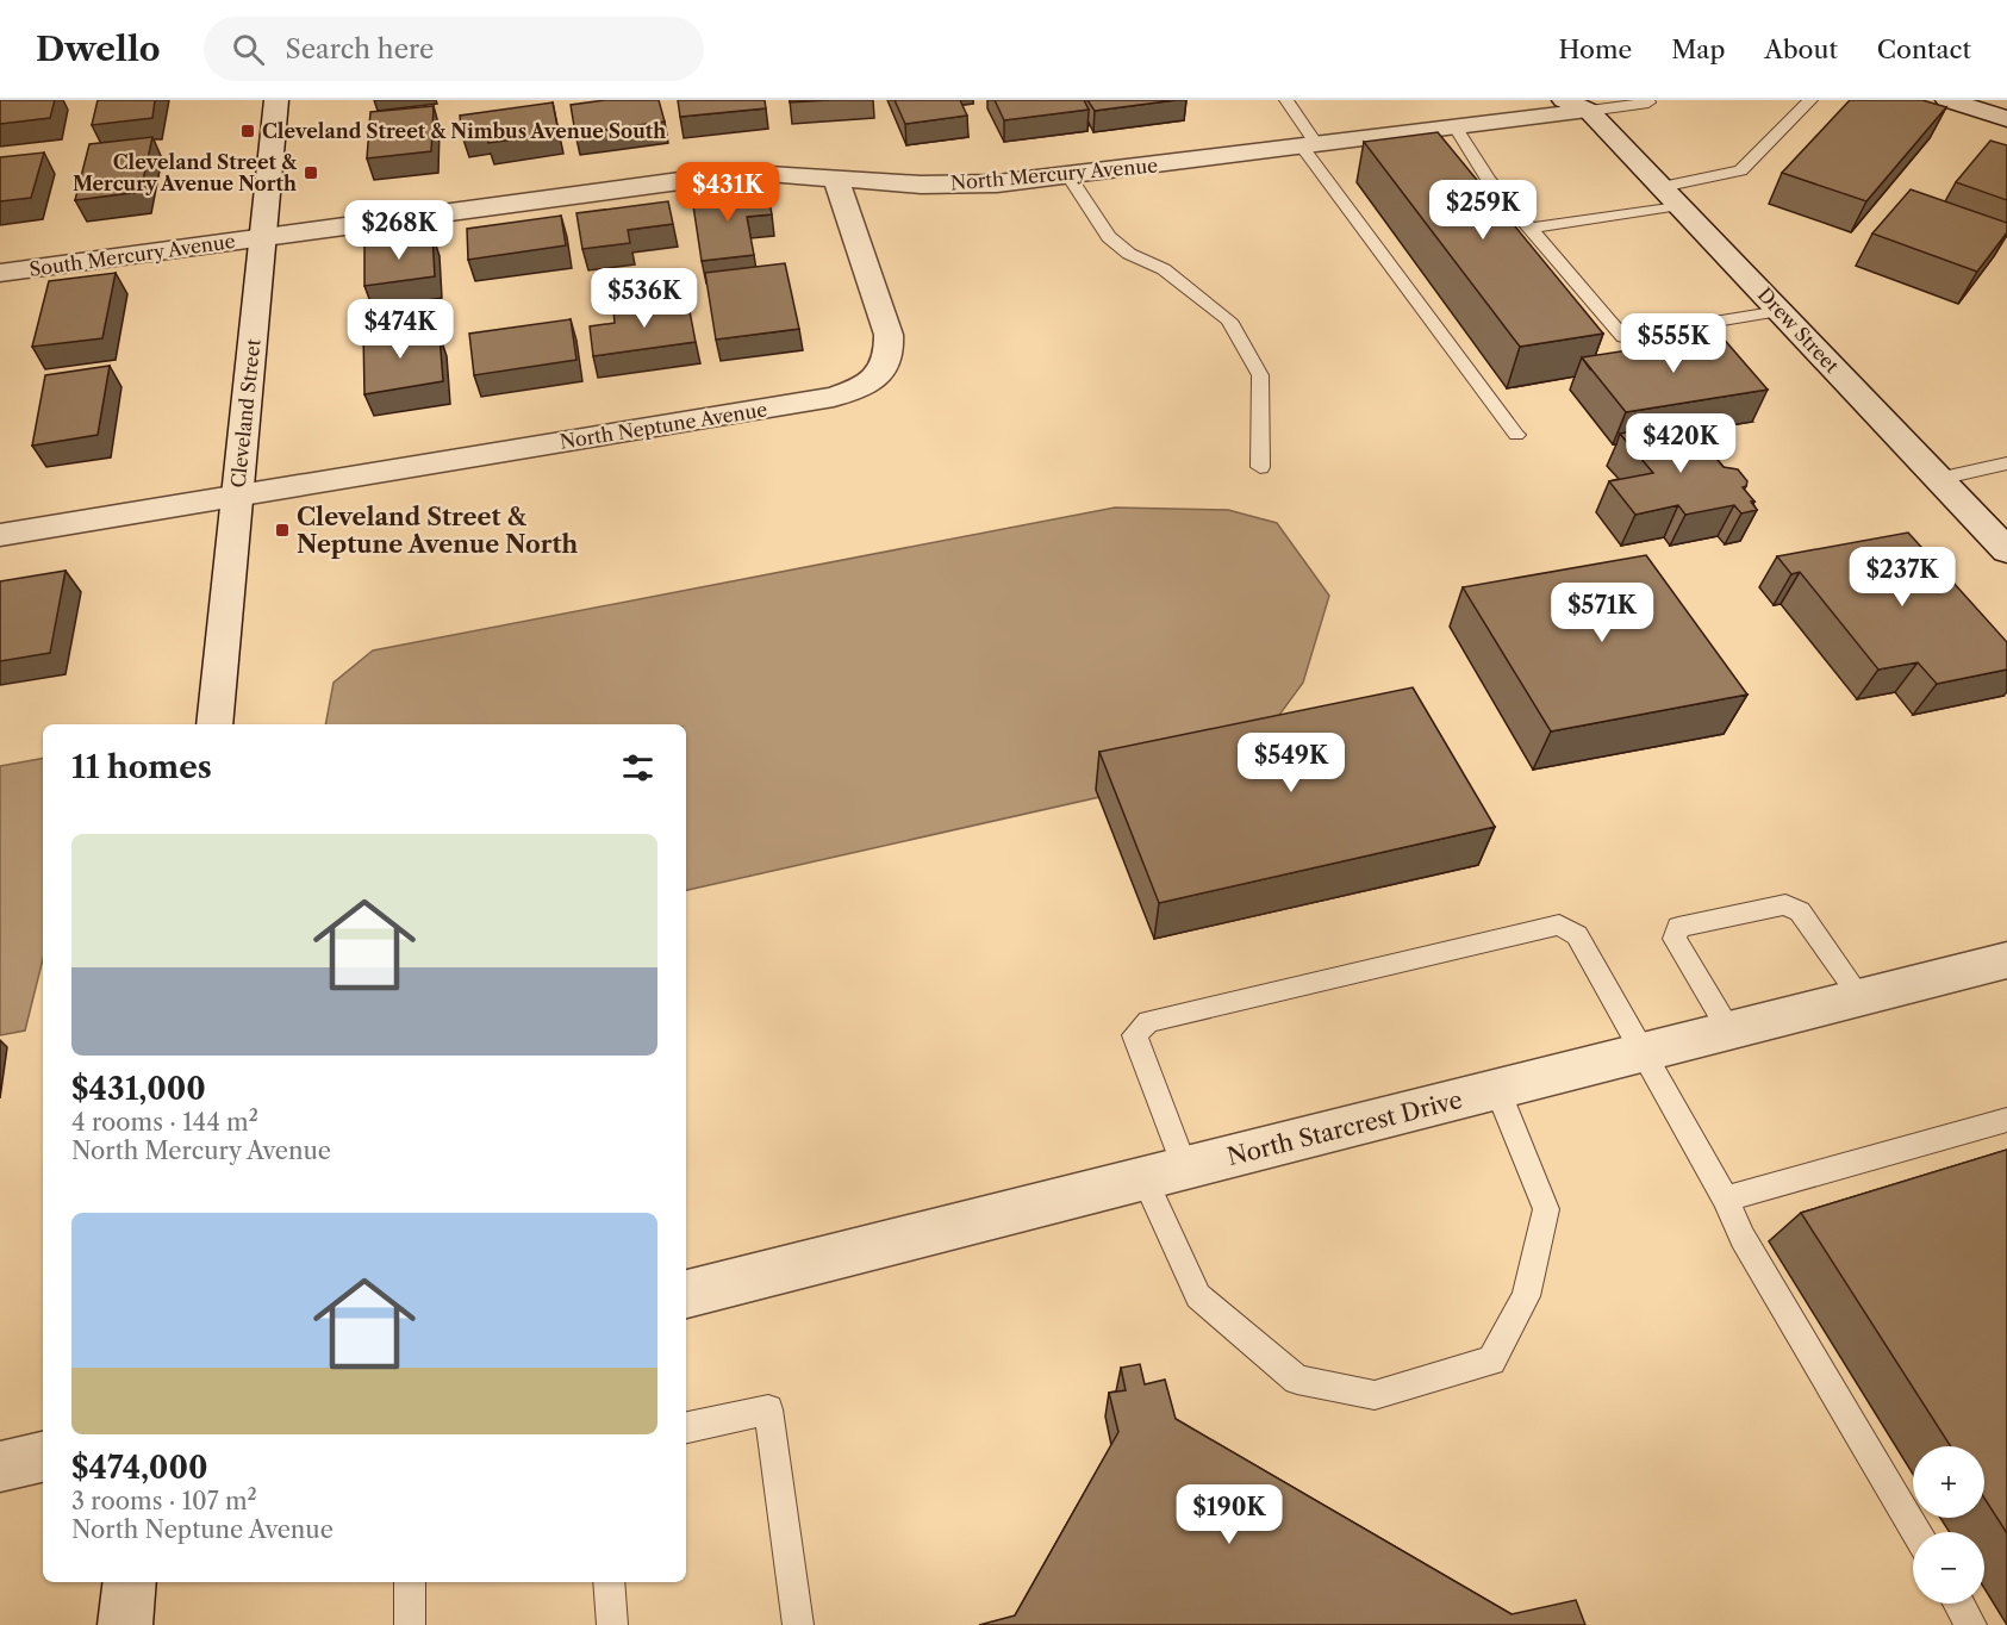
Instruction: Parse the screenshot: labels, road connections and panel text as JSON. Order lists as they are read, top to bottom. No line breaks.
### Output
{"streets":{"street":["North Mercury Avenue","South Mercury Avenue","Drew Street","Cleveland Street","North Neptune Avenue","North Starcrest Drive"]},"crossings":[["North Mercury Avenue","South Mercury Avenue"],["North Mercury Avenue","Drew Street"],["North Mercury Avenue","Cleveland Street"],["North Mercury Avenue","North Neptune Avenue"],["South Mercury Avenue","Cleveland Street"],["Cleveland Street","North Neptune Avenue"]],"places":{"transit":["Cleveland Street & Nimbus Avenue South","Cleveland Street & Mercury Avenue North","Cleveland Street & Neptune Avenue North"]},"page":{"header":"Dwello","search":"Search here","nav":["Home","Map","About","Contact"],"price":["$431K","$259K","$268K","$536K","$474K","$555K","$420K","$237K","$571K","$549K","$190K"],"heading":"11 homes","list":[{"name":"$431,000","note":"4 rooms · 144 m² · North Mercury Avenue"},{"name":"$474,000","note":"3 rooms · 107 m² · North Neptune Avenue"}],"map_buttons":["+","−"]}}
